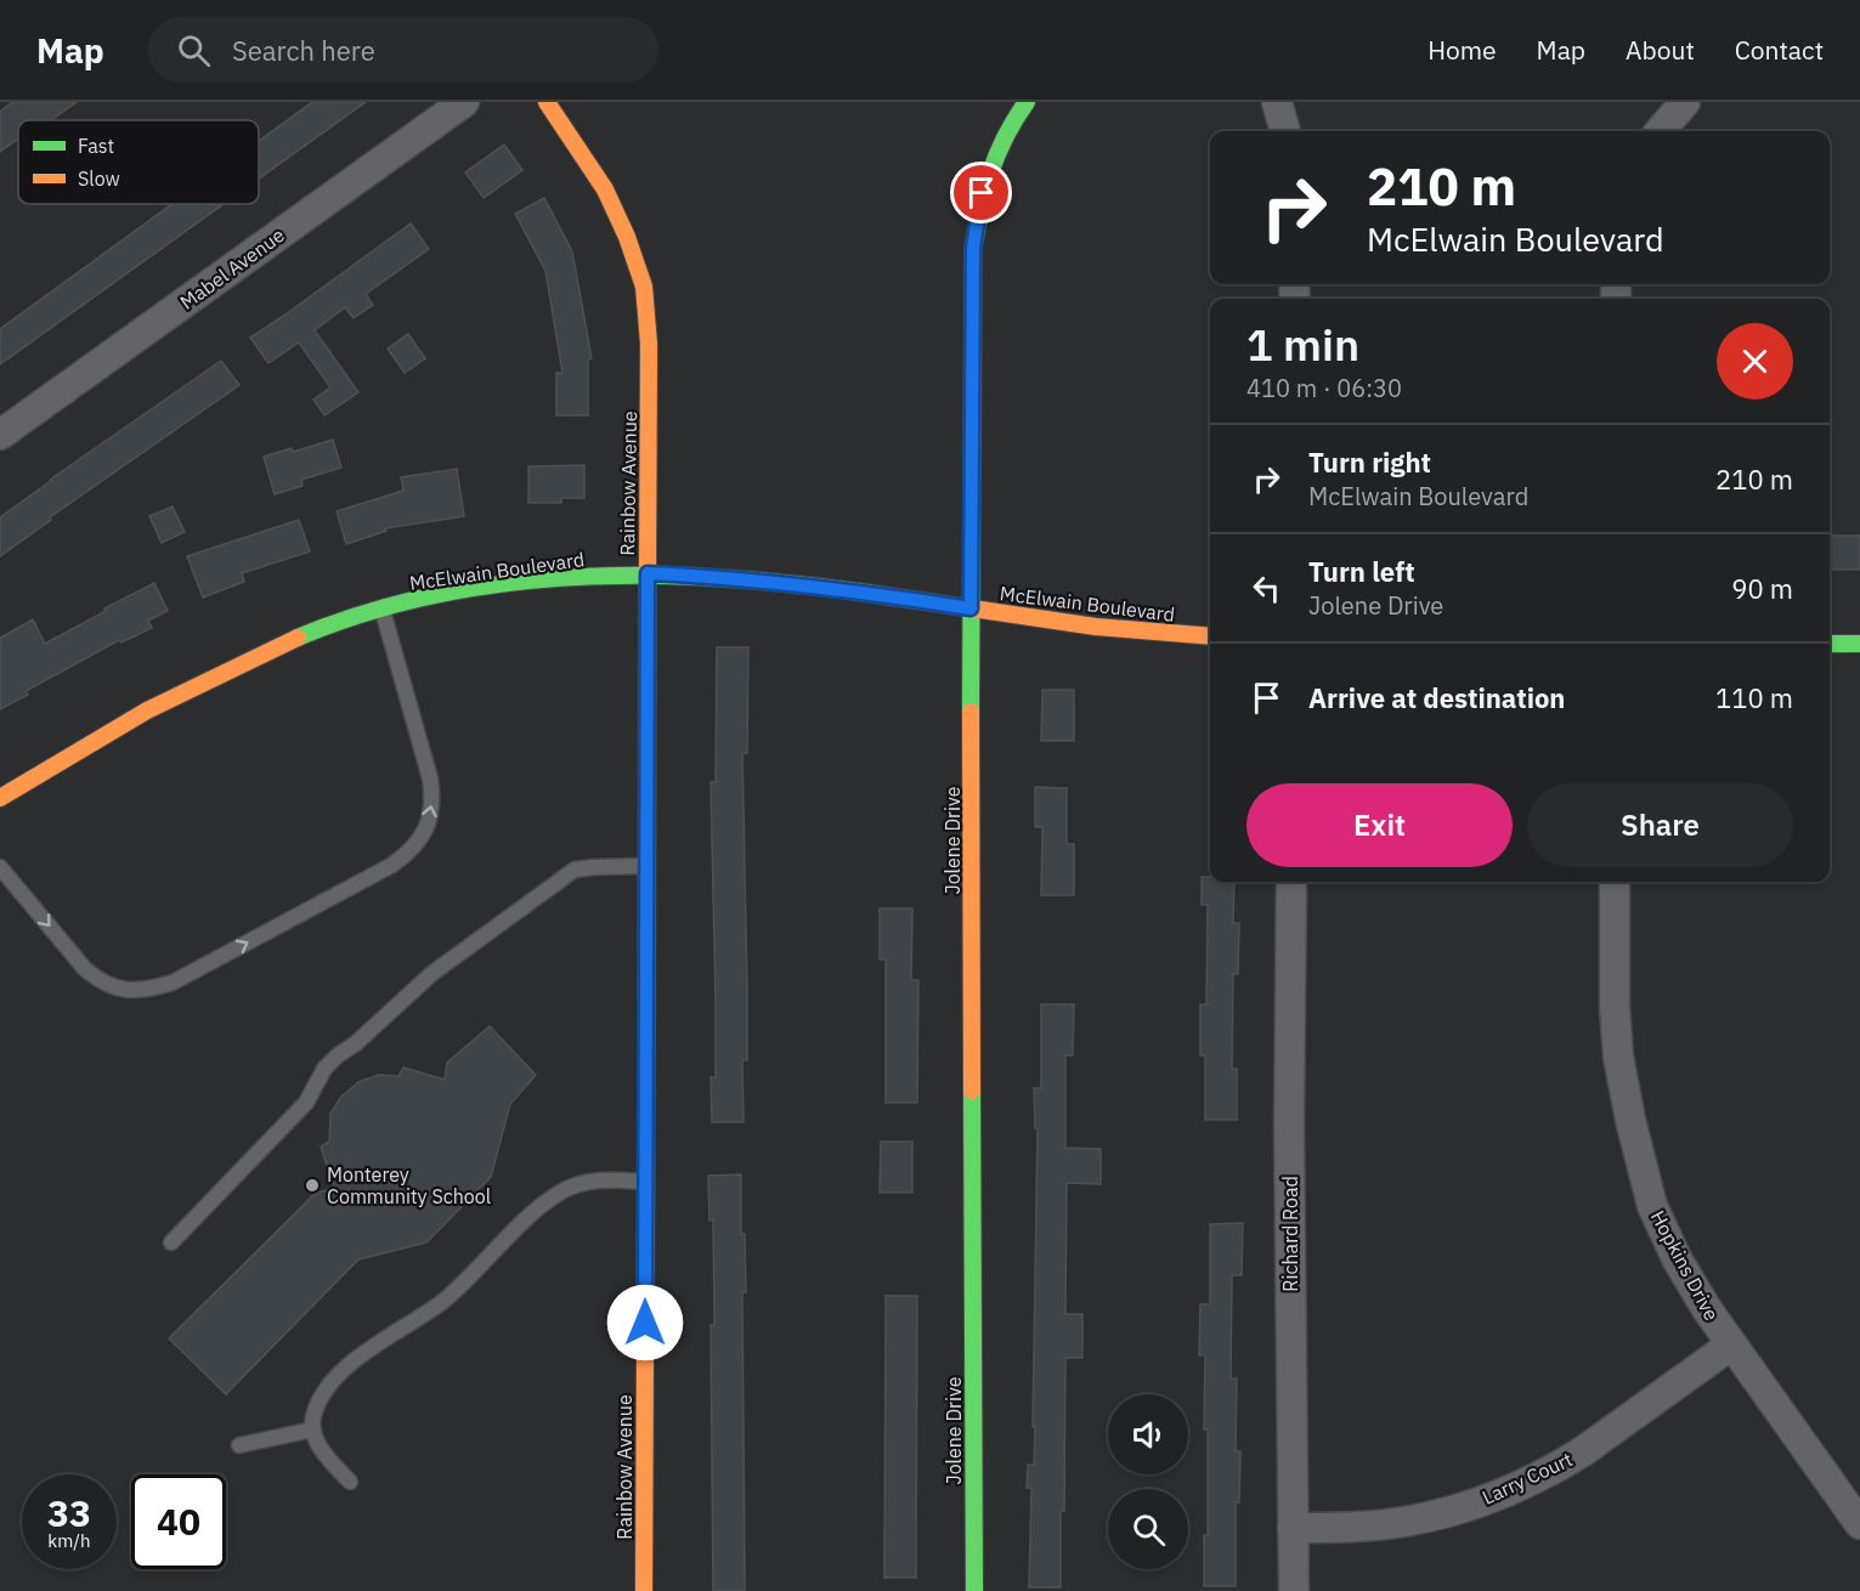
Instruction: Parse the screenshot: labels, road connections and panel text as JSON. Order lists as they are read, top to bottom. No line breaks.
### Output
{"streets":{"street":["Mabel Avenue","Rainbow Avenue","McElwain Boulevard","Jolene Drive","Richard Road","Hopkins Drive","Larry Court"]},"crossings":[["Rainbow Avenue","McElwain Boulevard"],["McElwain Boulevard","Jolene Drive"],["Richard Road","Larry Court"],["Hopkins Drive","Larry Court"]],"places":["Monterey Community School"],"legend":["Fast","Slow"],"page":{"header":"Map","search":"Search here","nav":["Home","Map","About","Contact"],"turn":["210 m","McElwain Boulevard"],"heading":["1 min","410 m · 06:30"],"list":[{"name":"Turn right","note":"McElwain Boulevard","value":"210 m"},{"name":"Turn left","note":"Jolene Drive","value":"90 m"},{"name":"Arrive at destination","value":"110 m"}],"buttons":["Exit","Share"],"speed":"33 km/h","limit":"40"}}
